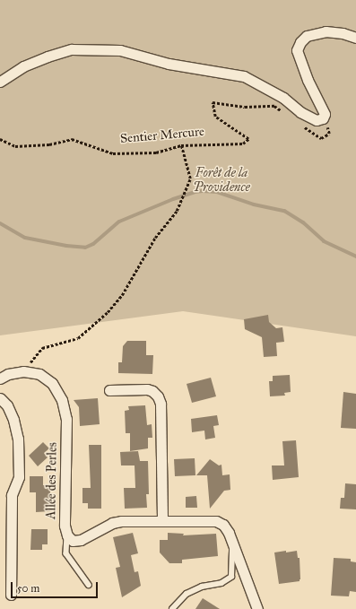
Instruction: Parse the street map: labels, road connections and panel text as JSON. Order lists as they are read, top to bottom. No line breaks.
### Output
{"streets":{"street":["Allée des Perles"],"path":["Sentier Mercure"]},"parks":["Forêt de la Providence"],"scale_bar":"50 m"}
